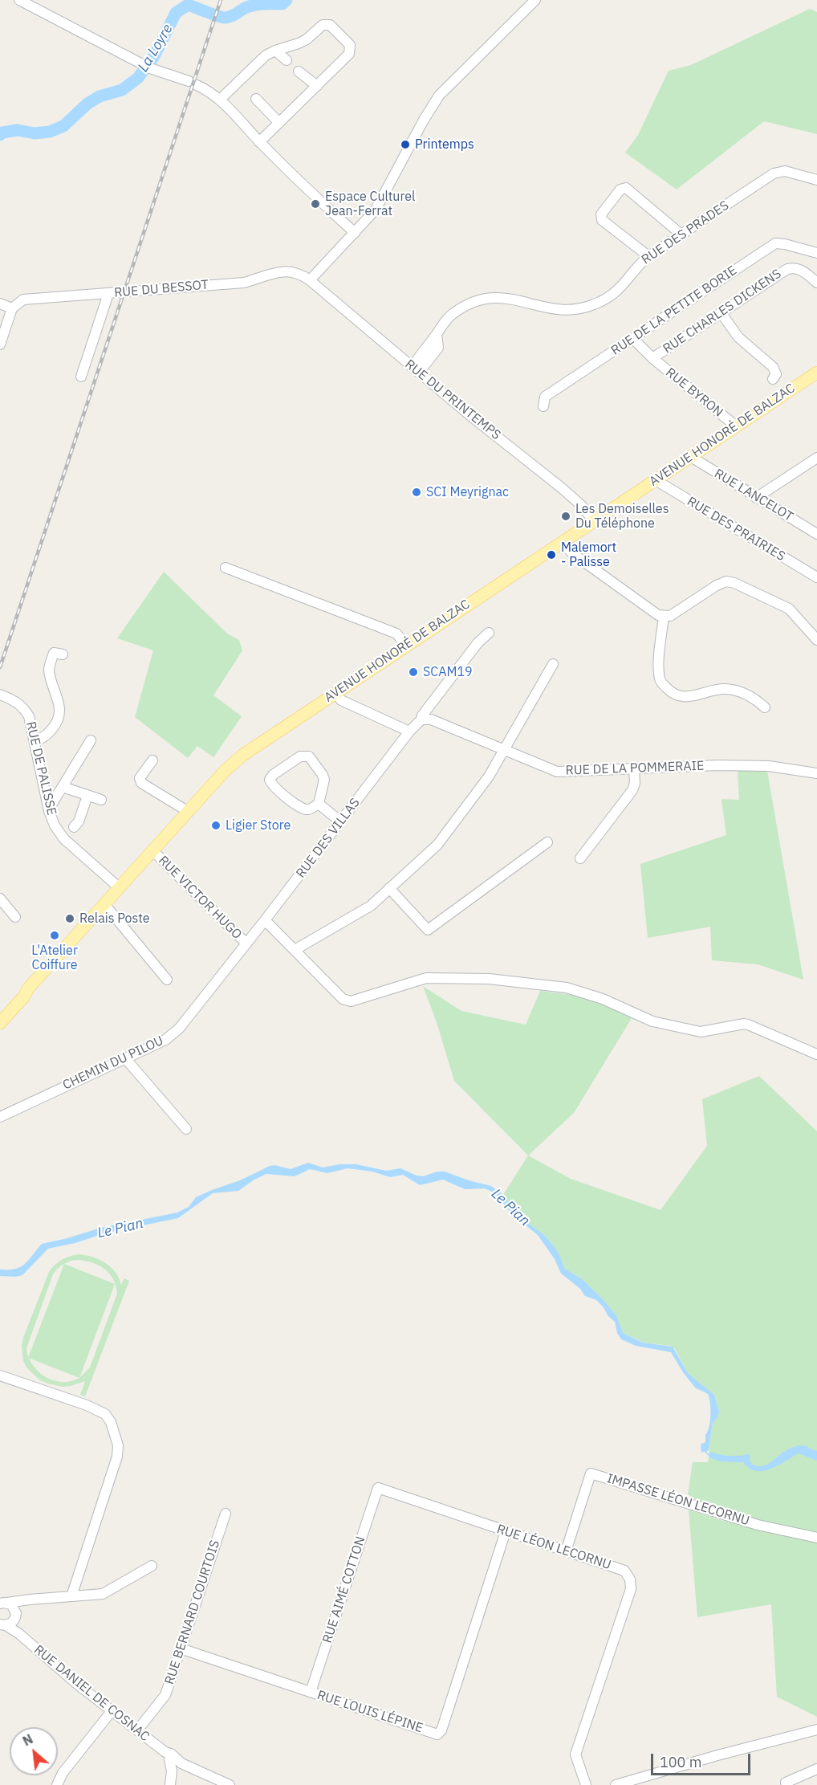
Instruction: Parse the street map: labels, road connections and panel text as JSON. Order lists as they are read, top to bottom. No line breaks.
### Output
{"streets":{"main road":["AVENUE HONORÉ DE BALZAC"],"street":["RUE DES PRADES","RUE DU BESSOT","RUE DE LA PETITE BORIE","RUE CHARLES DICKENS","RUE BYRON","RUE DU PRINTEMPS","RUE LANCELOT","RUE DES PRAIRIES","RUE DE PALISSE","RUE DE LA POMMERAIE","RUE DES VILLAS","RUE VICTOR HUGO","CHEMIN DU PILOU","IMPASSE LÉON LECORNU","RUE LÉON LECORNU","RUE AIMÉ COTTON","RUE BERNARD COURTOIS","RUE DANIEL DE COSNAC","RUE LOUIS LÉPINE"]},"crossings":[["RUE DES PRADES","RUE DU PRINTEMPS"],["RUE DU BESSOT","RUE DU PRINTEMPS"],["RUE DE LA PETITE BORIE","RUE BYRON"],["RUE CHARLES DICKENS","RUE BYRON"],["RUE BYRON","AVENUE HONORÉ DE BALZAC"],["RUE DU PRINTEMPS","AVENUE HONORÉ DE BALZAC"],["AVENUE HONORÉ DE BALZAC","RUE LANCELOT"],["AVENUE HONORÉ DE BALZAC","RUE DES PRAIRIES"],["AVENUE HONORÉ DE BALZAC","RUE DE PALISSE"],["AVENUE HONORÉ DE BALZAC","RUE VICTOR HUGO"],["RUE DES VILLAS","RUE VICTOR HUGO"],["RUE DES VILLAS","CHEMIN DU PILOU"],["RUE VICTOR HUGO","CHEMIN DU PILOU"],["IMPASSE LÉON LECORNU","RUE LÉON LECORNU"],["RUE LÉON LECORNU","RUE AIMÉ COTTON"],["RUE LÉON LECORNU","RUE LOUIS LÉPINE"],["RUE AIMÉ COTTON","RUE LOUIS LÉPINE"],["RUE BERNARD COURTOIS","RUE DANIEL DE COSNAC"],["RUE BERNARD COURTOIS","RUE LOUIS LÉPINE"]],"water":["La Loyre","Le Pian"],"places":["Printemps","Espace Culturel Jean-Ferrat","SCI Meyrignac","Les Demoiselles Du Téléphone","Malemort - Palisse","SCAM19","Ligier Store","Relais Poste","L'Atelier Coiffure"],"scale_bar":"100 m","north":"top left"}
